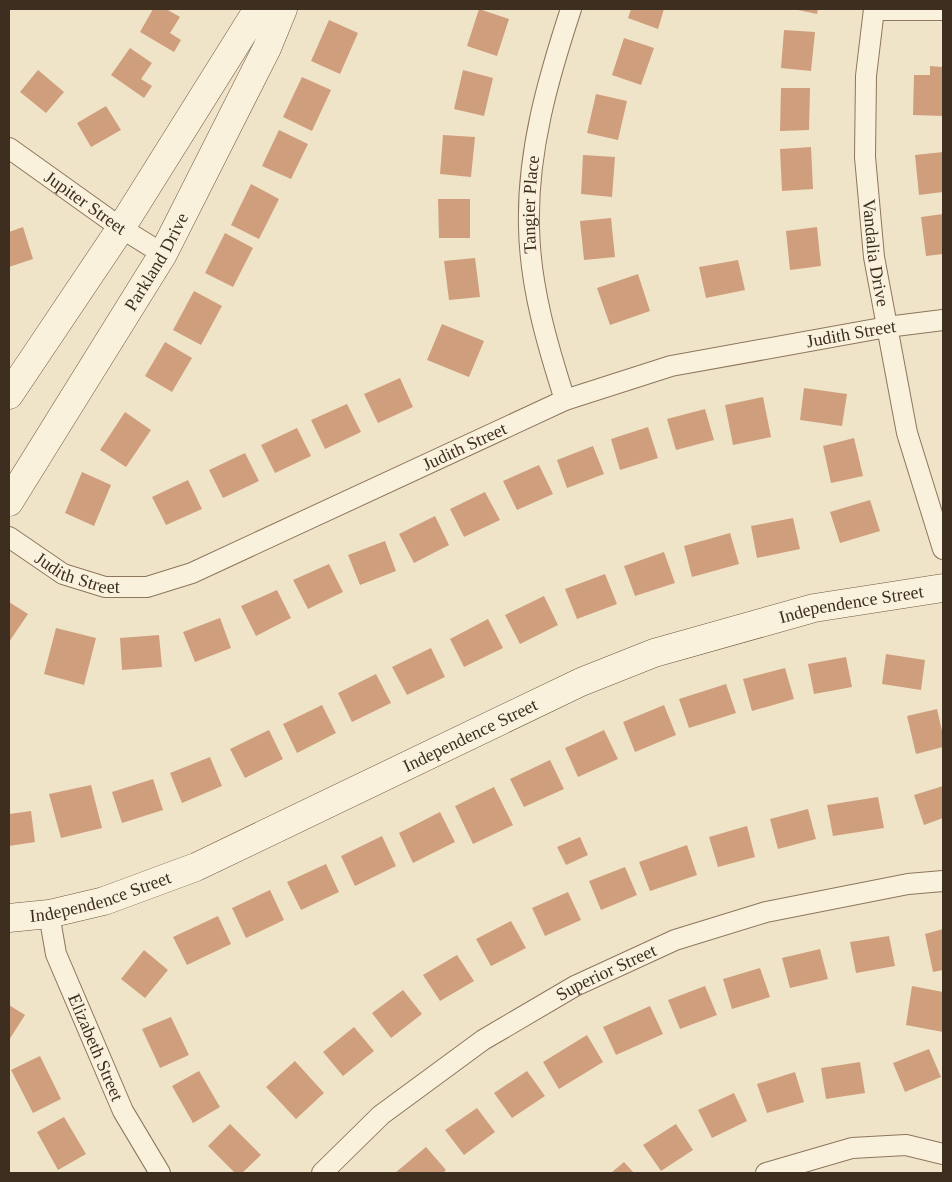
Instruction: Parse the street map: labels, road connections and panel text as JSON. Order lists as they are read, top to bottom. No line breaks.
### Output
{"streets":{"street":["Jupiter Street","Tangier Place","Vandalia Drive","Parkland Drive","Judith Street","Independence Street","Superior Street","Elizabeth Street"]},"crossings":[["Jupiter Street","Parkland Drive"],["Tangier Place","Judith Street"],["Vandalia Drive","Judith Street"],["Independence Street","Elizabeth Street"]]}
